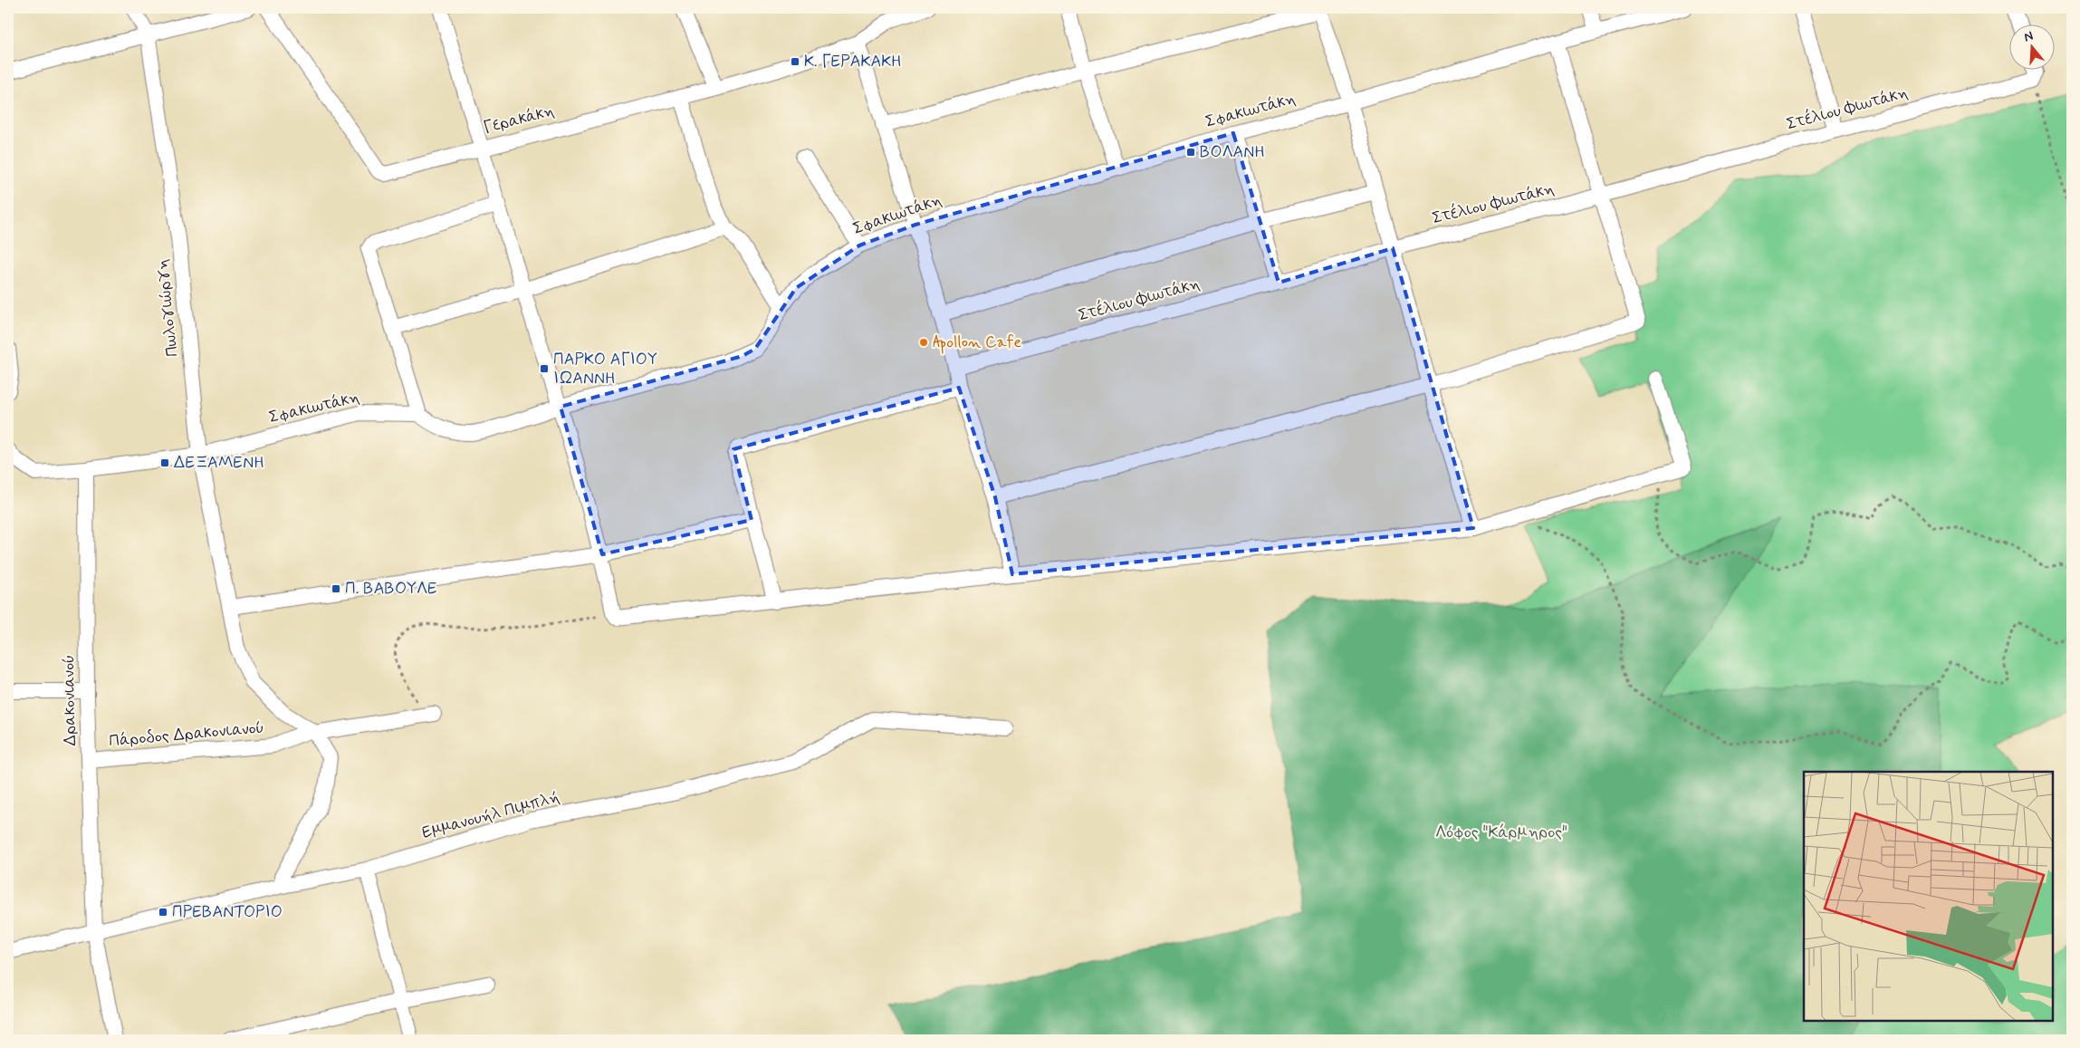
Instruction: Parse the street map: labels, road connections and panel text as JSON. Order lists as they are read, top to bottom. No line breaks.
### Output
{"streets":{"street":["Στέλιου Φιωτάκη","Σφακιωτάκη","Γερακάκη","Πωλογιώργη","Δρακονιανού","Πάροδος Δρακονιανού","Εµµανουήλ Πιµπλή"]},"crossings":[["Σφακιωτάκη","Πωλογιώργη"],["Σφακιωτάκη","Δρακονιανού"],["Πωλογιώργη","Πάροδος Δρακονιανού"],["Δρακονιανού","Πάροδος Δρακονιανού"],["Δρακονιανού","Εµµανουήλ Πιµπλή"]],"parks":["Λόφος \"Κάρμηρος\""],"places":{"transit":["Κ. ΓΕΡΑΚΑΚΗ","ΒΟΛΑΝΗ","ΠΑΡΚΟ ΑΓΙΟΥ ΙΩΑΝΝΗ","ΔΕΞΑΜΕΝΗ","Π. ΒΑΒΟΥΛΕ","ΠΡΕΒΑΝΤΟΡΙΟ"],"other":["Apollon Cafe"]},"north":"top"}
